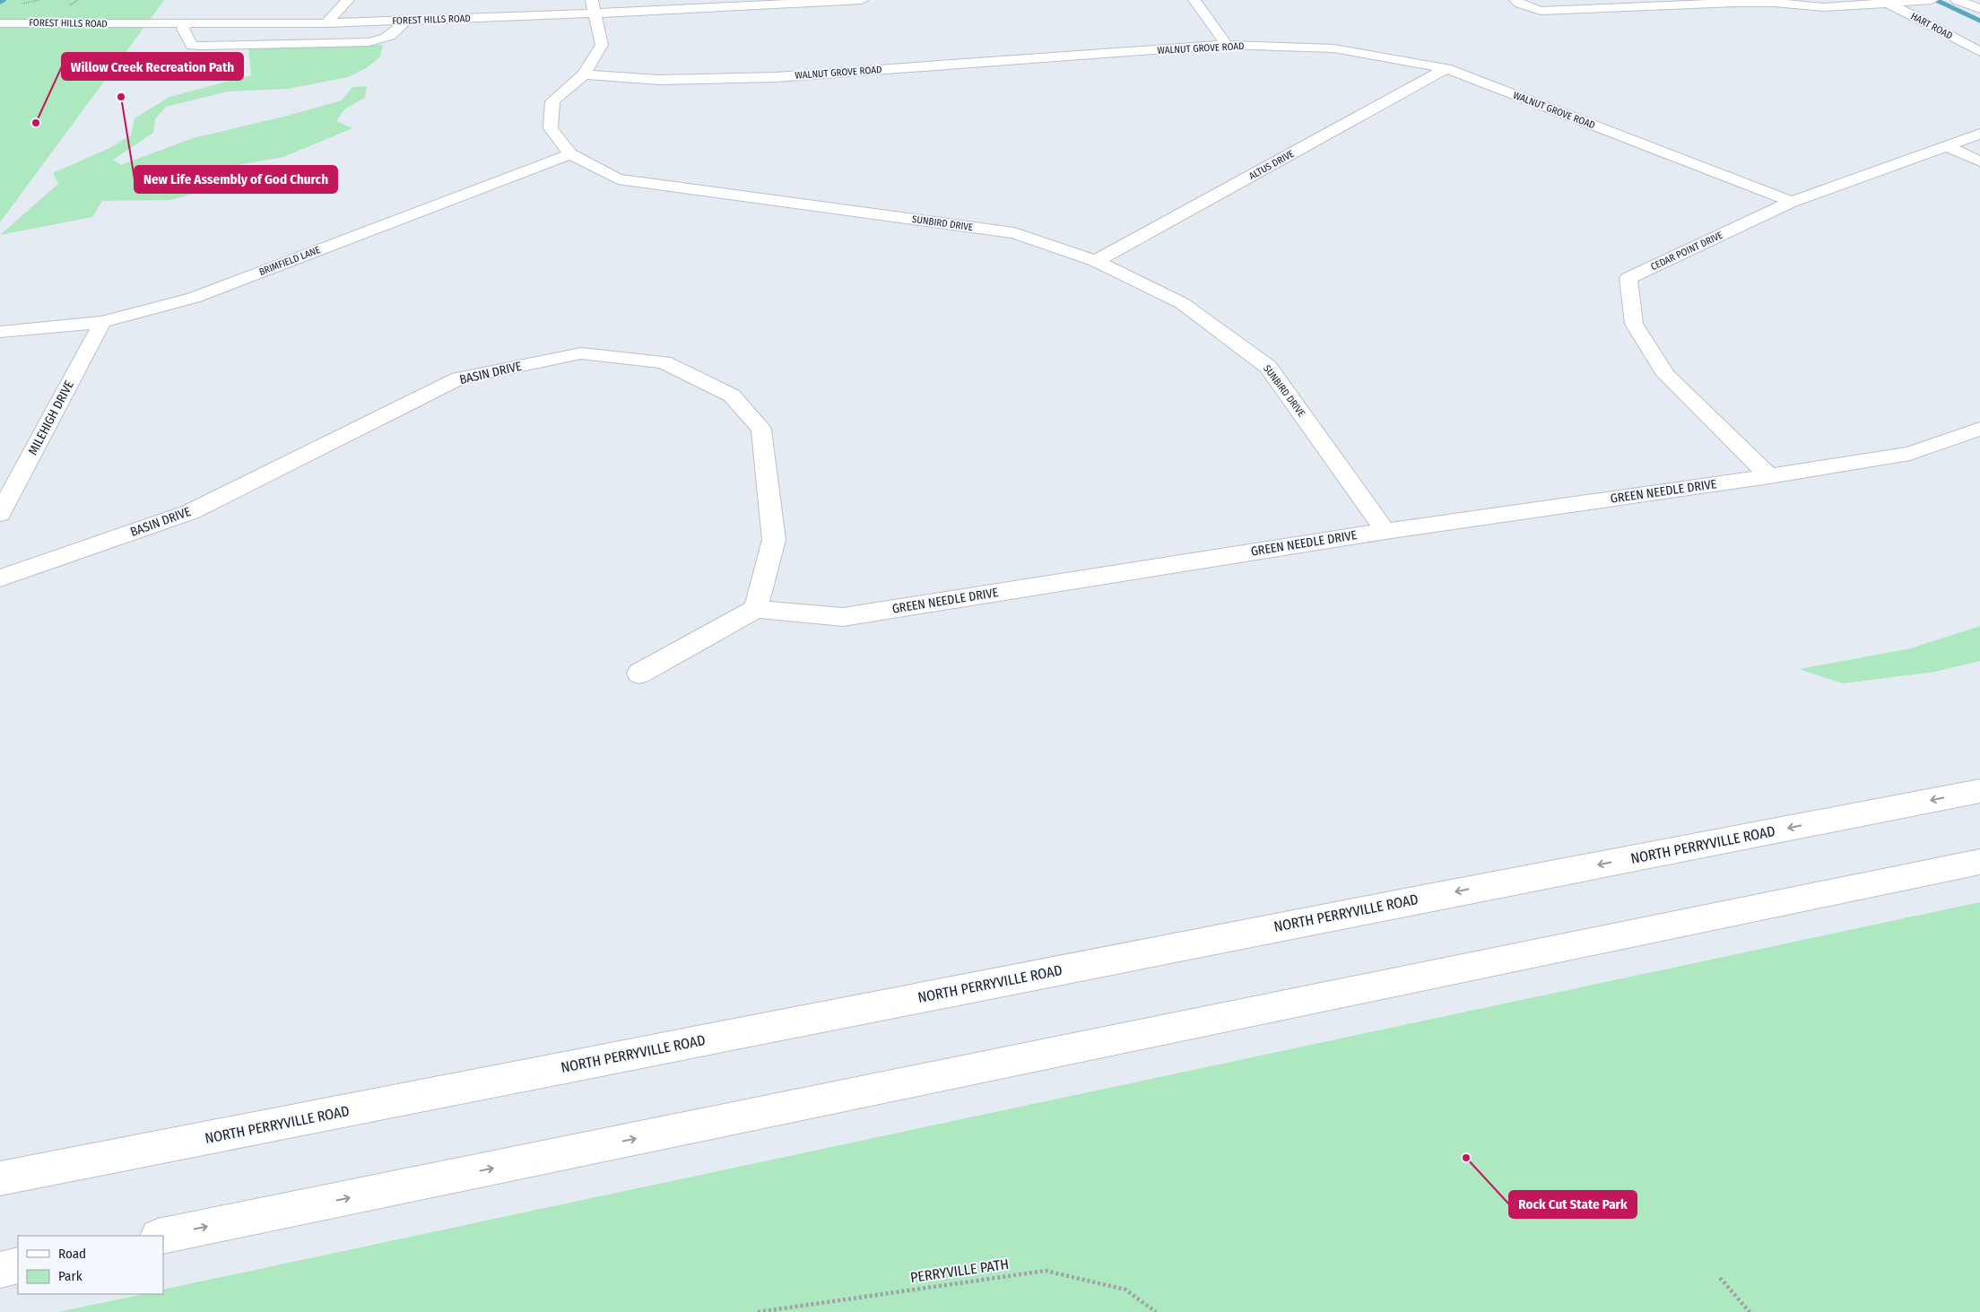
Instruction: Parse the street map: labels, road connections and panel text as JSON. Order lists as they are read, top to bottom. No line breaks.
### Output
{"streets":{"street":["FOREST HILLS ROAD","HART ROAD","WALNUT GROVE ROAD","ALTUS DRIVE","SUNBIRD DRIVE","CEDAR POINT DRIVE","BRIMFIELD LANE","BASIN DRIVE","MILEHIGH DRIVE","GREEN NEEDLE DRIVE","NORTH PERRYVILLE ROAD"],"path":["PERRYVILLE PATH"]},"crossings":[["FOREST HILLS ROAD","SUNBIRD DRIVE"],["WALNUT GROVE ROAD","ALTUS DRIVE"],["WALNUT GROVE ROAD","SUNBIRD DRIVE"],["WALNUT GROVE ROAD","CEDAR POINT DRIVE"],["ALTUS DRIVE","SUNBIRD DRIVE"],["SUNBIRD DRIVE","BRIMFIELD LANE"],["SUNBIRD DRIVE","GREEN NEEDLE DRIVE"],["CEDAR POINT DRIVE","GREEN NEEDLE DRIVE"],["BRIMFIELD LANE","MILEHIGH DRIVE"],["BASIN DRIVE","GREEN NEEDLE DRIVE"]],"places":["New Life Assembly of God Church","Willow Creek Recreation Path","Rock Cut State Park"],"legend":["Road","Park"]}
